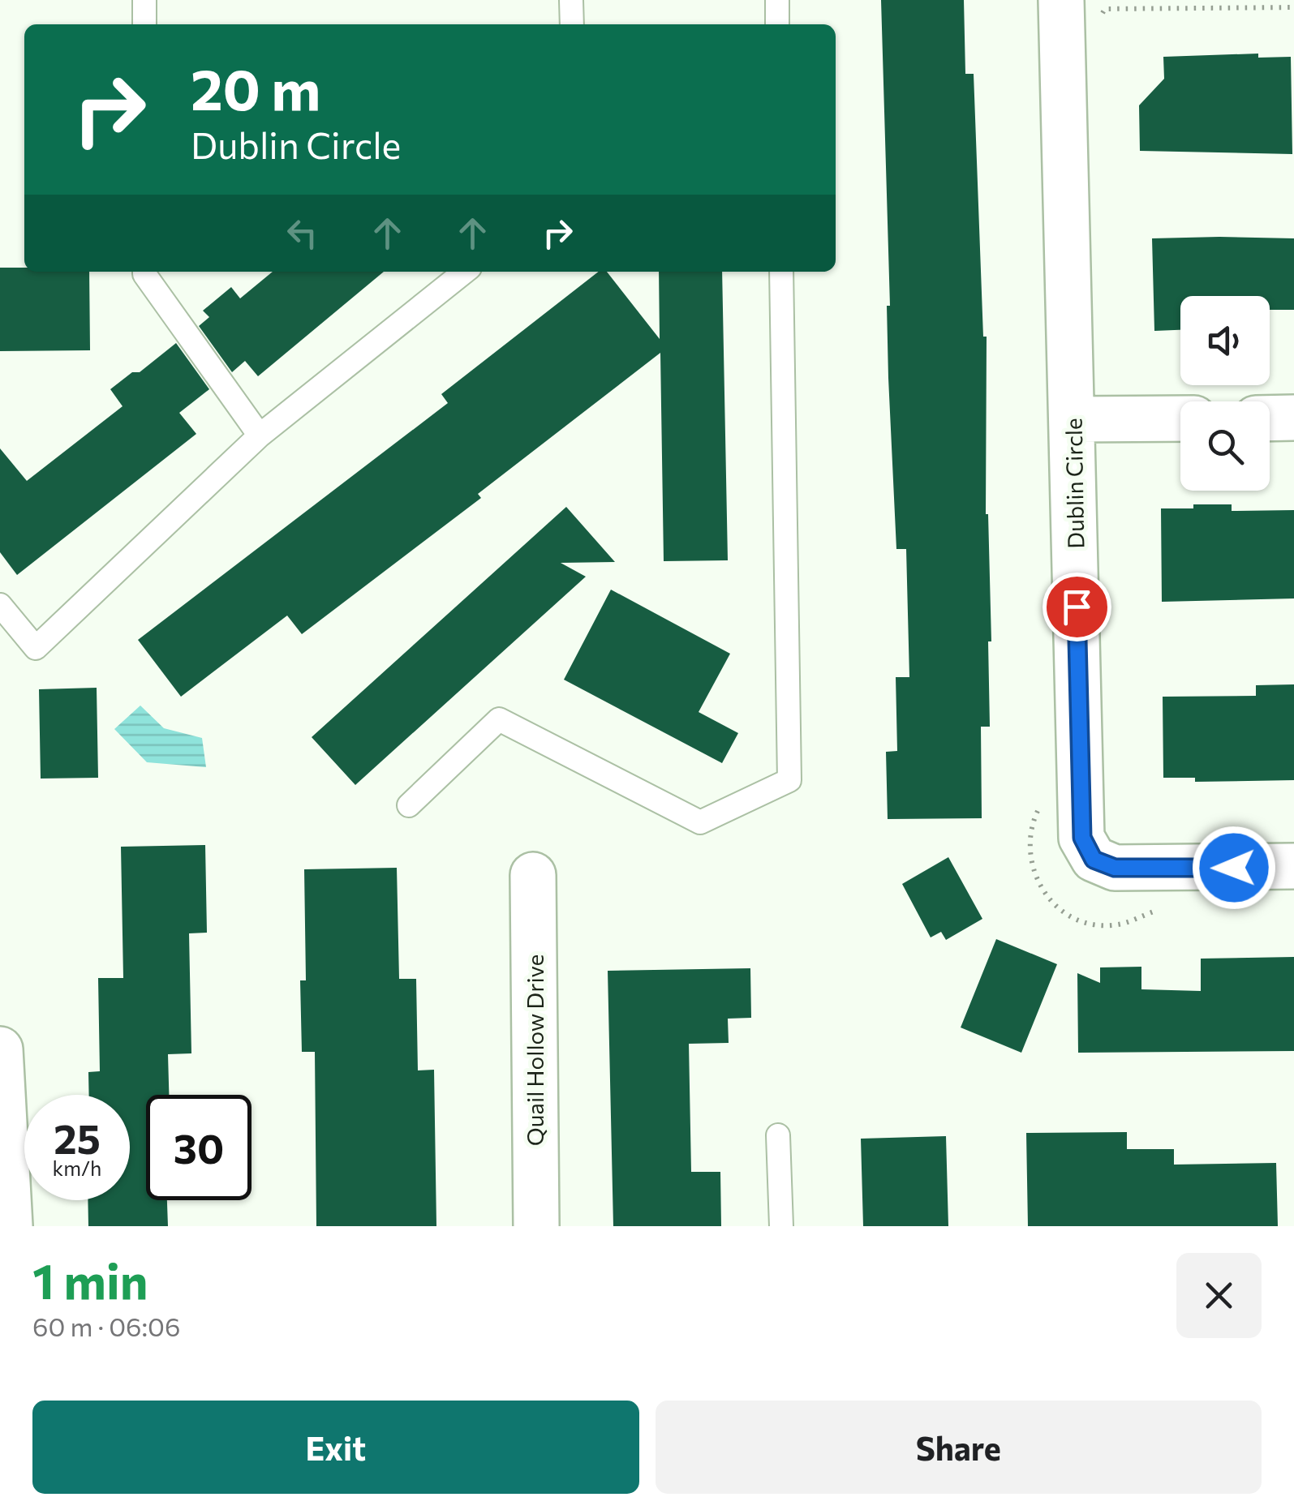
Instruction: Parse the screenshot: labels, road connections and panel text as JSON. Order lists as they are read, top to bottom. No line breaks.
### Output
{"streets":{"street":["Dublin Circle","Quail Hollow Drive"]},"page":{"turn":["20 m","Dublin Circle"],"speed":"25 km/h","limit":"30","heading":["1 min","60 m · 06:06"],"buttons":["Exit","Share"]}}
